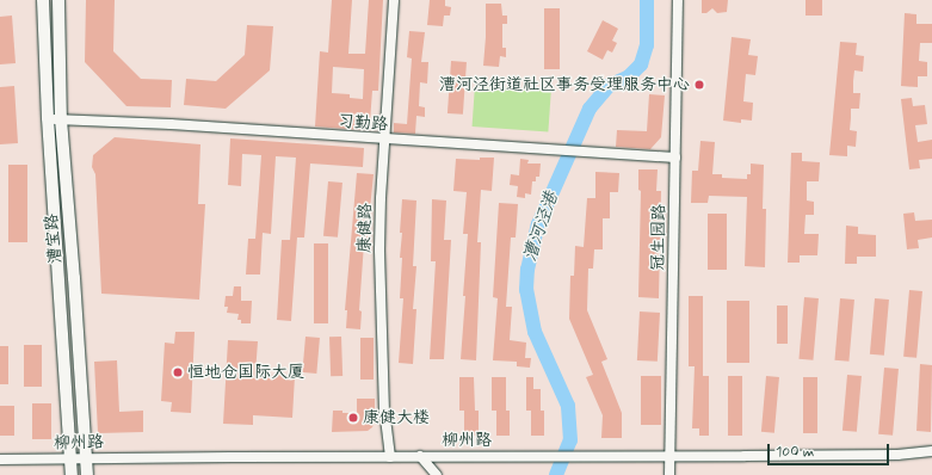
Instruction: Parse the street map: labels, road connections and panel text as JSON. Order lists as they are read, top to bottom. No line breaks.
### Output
{"streets":{"main road":["漕宝路"],"street":["习勤路","康健路","冠生园路","柳州路"]},"crossings":[["习勤路","康健路"],["习勤路","冠生园路"],["习勤路","漕宝路"],["康健路","柳州路"],["冠生园路","柳州路"],["漕宝路","柳州路"]],"water":["漕河泾港"],"places":["漕河泾街道社区事务受理服务中心","恒地仓国际大厦","康健大楼"],"scale_bar":"100 m"}
